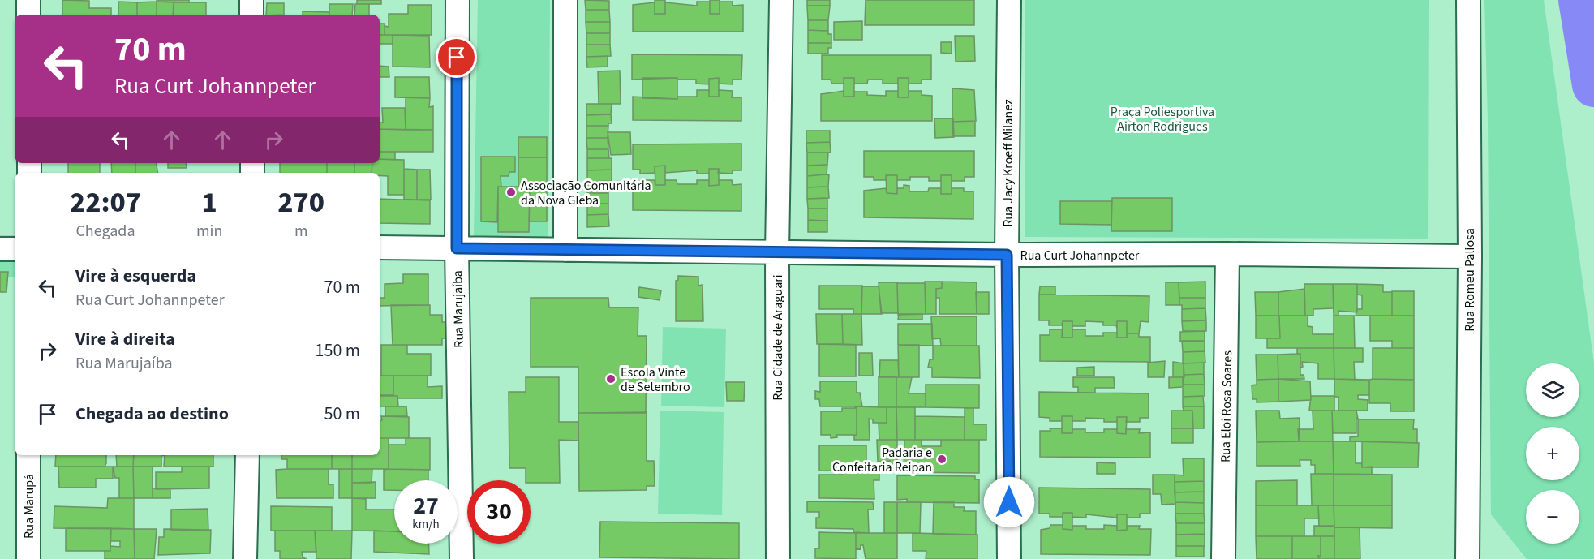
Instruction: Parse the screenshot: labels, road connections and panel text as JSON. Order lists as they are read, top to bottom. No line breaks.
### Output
{"streets":{"street":["Rua Jacy Kroeff Milanez","Rua Curt Johannpeter","Rua Romeu Paliosa","Rua Marujaíba","Rua Cidade de Araguari","Rua Eloi Rosa Soares","Rua Marupá"]},"crossings":[["Rua Jacy Kroeff Milanez","Rua Curt Johannpeter"],["Rua Curt Johannpeter","Rua Romeu Paliosa"],["Rua Curt Johannpeter","Rua Marujaíba"],["Rua Curt Johannpeter","Rua Cidade de Araguari"],["Rua Curt Johannpeter","Rua Eloi Rosa Soares"]],"parks":["Praça Poliesportiva Airton Rodrigues"],"places":["Associação Comunitária da Nova Gleba","Escola Vinte de Setembro","Padaria e Confeitaria Reipan"],"page":{"turn":["70 m","Rua Curt Johannpeter"],"eta":["22:07","Chegada","1","min","270","m"],"list":[{"name":"Vire à esquerda","note":"Rua Curt Johannpeter","value":"70 m"},{"name":"Vire à direita","note":"Rua Marujaíba","value":"150 m"},{"name":"Chegada ao destino","value":"50 m"}],"map_buttons":["+","−"],"speed":"27 km/h","limit":"30"}}
